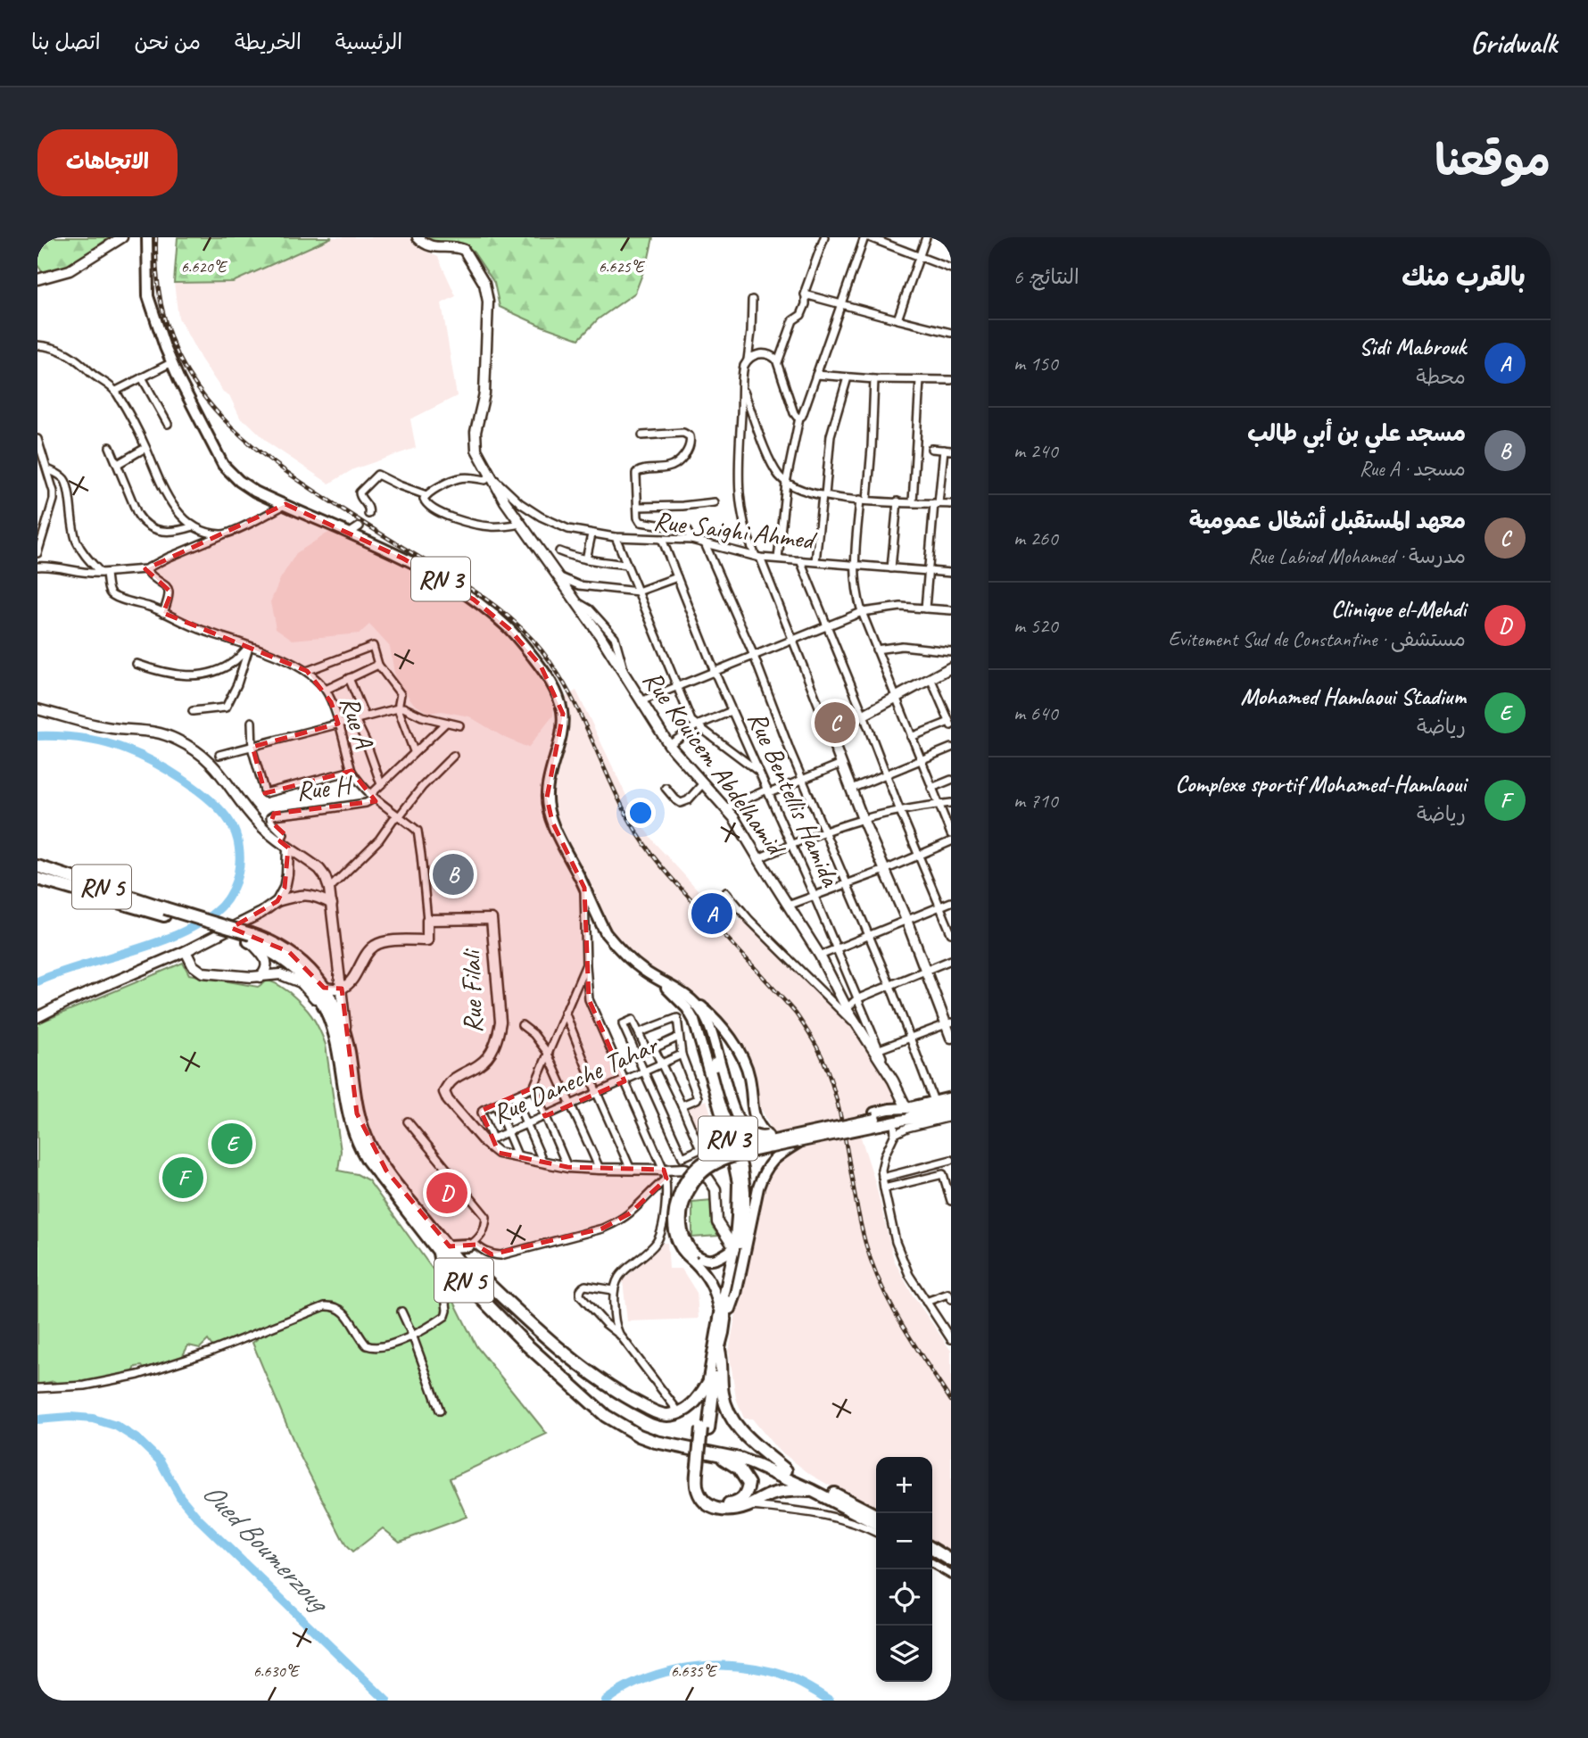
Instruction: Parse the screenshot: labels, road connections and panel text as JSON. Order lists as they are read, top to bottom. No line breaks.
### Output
{"streets":{"highway":["RN 3","RN 5"],"street":["Rue Saighi Ahmed","Rue A","Rue Kouicem Abdelhamid","Rue H","Rue Bentellis Hamida","Rue Filali","Rue Daneche Tahar"]},"crossings":[["Rue Saighi Ahmed","Rue Kouicem Abdelhamid"],["Rue Saighi Ahmed","Rue Bentellis Hamida"],["RN 3","RN 5"],["Rue A","Rue H"],["Rue A","Rue Filali"],["Rue Kouicem Abdelhamid","Rue Bentellis Hamida"],["Rue Filali","Rue Daneche Tahar"]],"water":["Oued Boumerzoug"],"page":{"header":"Gridwalk","nav":["الرئيسية","الخريطة","من نحن","اتصل بنا"],"title":"موقعنا","buttons":"الاتجاهات","heading":["بالقرب منك","النتائج: 6"],"list":[{"mark":"A","name":"Sidi Mabrouk","note":"محطة","value":"150 m"},{"mark":"B","name":"مسجد علي بن أبي طالب","note":"مسجد · Rue A","value":"240 m"},{"mark":"C","name":"معهد المستقبل أشغال عمومية","note":"مدرسة · Rue Labiod Mohamed","value":"260 m"},{"mark":"D","name":"Clinique el-Mehdi","note":"مستشفى · Evitement Sud de Constantine","value":"520 m"},{"mark":"E","name":"Mohamed Hamlaoui Stadium","note":"رياضة","value":"640 m"},{"mark":"F","name":"Complexe sportif Mohamed-Hamlaoui","note":"رياضة","value":"710 m"}],"pins":["C","B","A","E","F","D"],"map_buttons":["+","−"]},"coordinates":["6.620°E","6.625°E","6.630°E","6.635°E"]}
